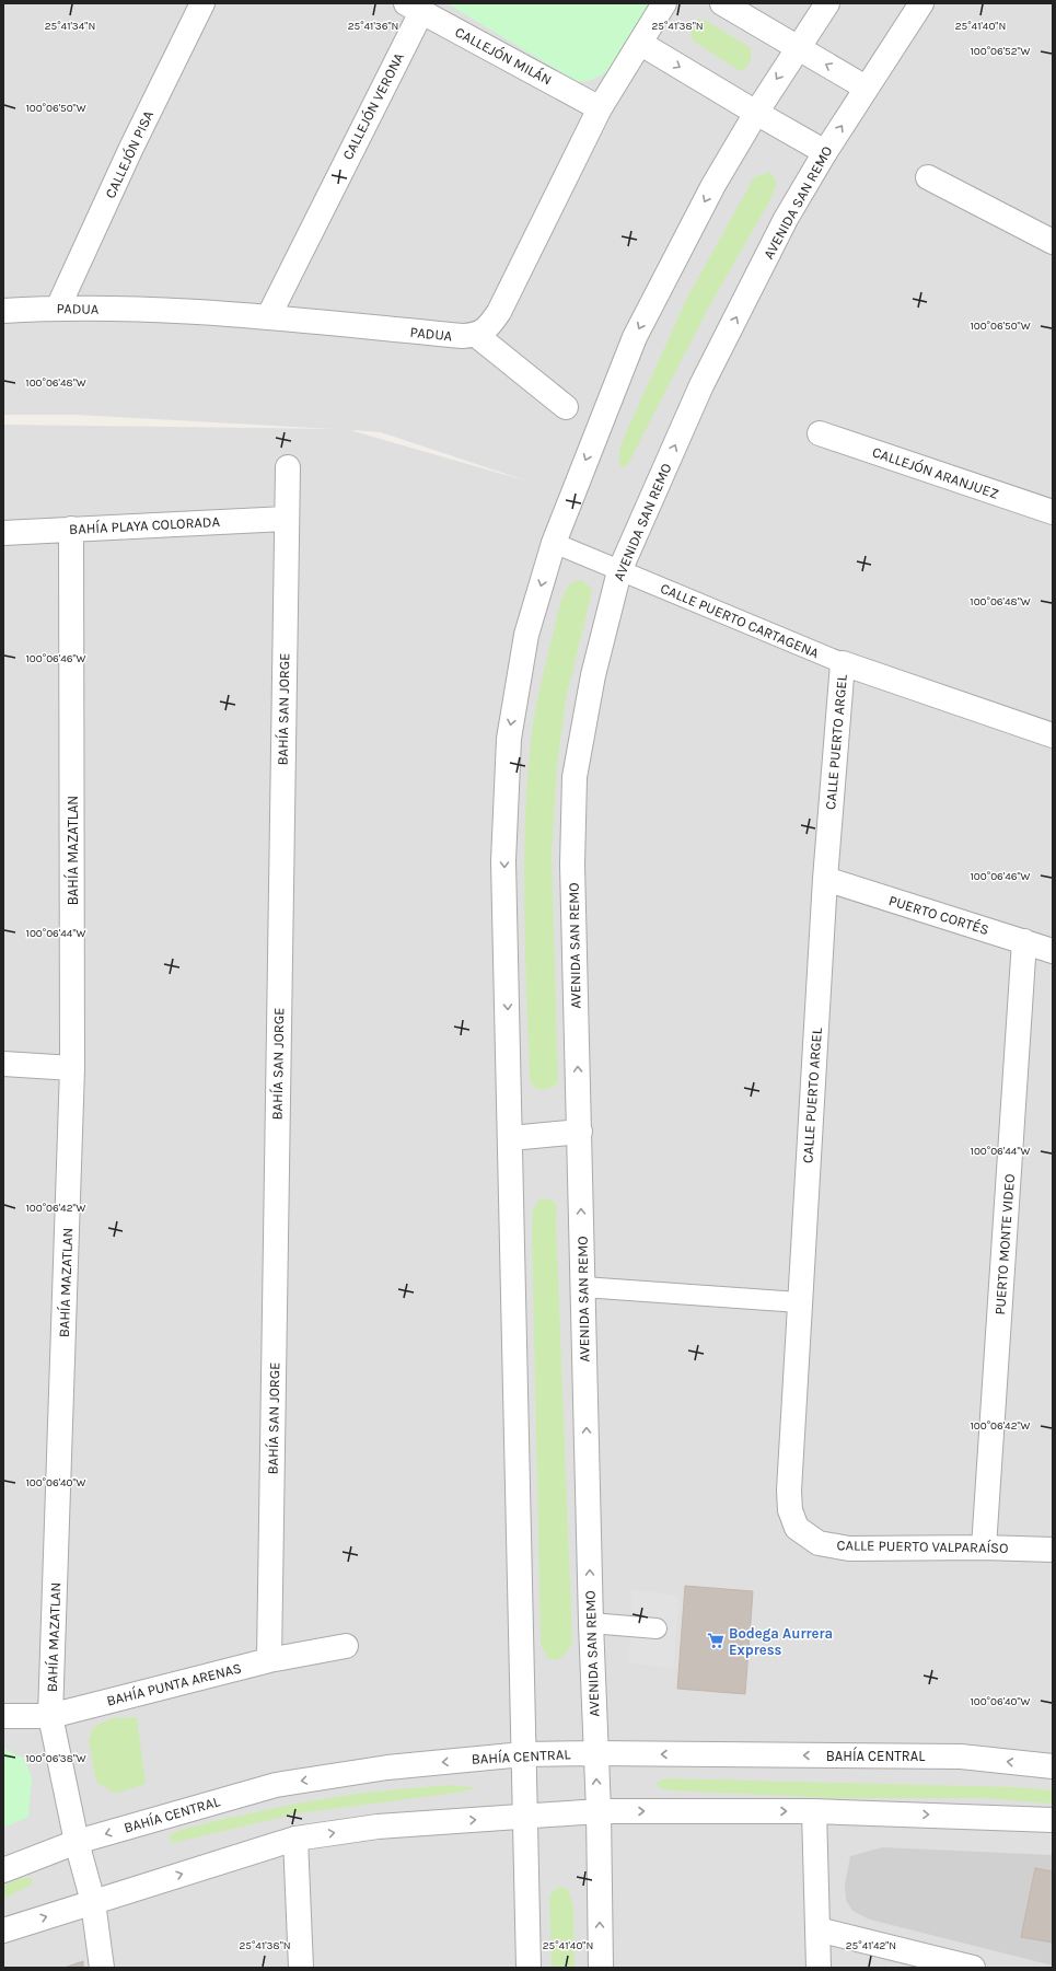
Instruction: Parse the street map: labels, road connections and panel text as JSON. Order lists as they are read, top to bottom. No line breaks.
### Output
{"streets":{"street":["CALLEJÓN MILÁN","CALLEJÓN VERONA","CALLEJÓN PISA","AVENIDA SAN REMO","PADUA","CALLEJÓN ARANJUEZ","BAHÍA PLAYA COLORADA","CALLE PUERTO CARTAGENA","BAHÍA SAN JORGE","CALLE PUERTO ARGEL","BAHÍA MAZATLAN","PUERTO CORTÉS","PUERTO MONTE VIDEO","CALLE PUERTO VALPARAÍSO","BAHÍA PUNTA ARENAS","BAHÍA CENTRAL"]},"crossings":[["CALLEJÓN MILÁN","CALLEJÓN VERONA"],["CALLEJÓN VERONA","PADUA"],["CALLEJÓN PISA","PADUA"],["AVENIDA SAN REMO","CALLE PUERTO CARTAGENA"],["AVENIDA SAN REMO","BAHÍA CENTRAL"],["BAHÍA PLAYA COLORADA","BAHÍA SAN JORGE"],["BAHÍA PLAYA COLORADA","BAHÍA MAZATLAN"],["CALLE PUERTO CARTAGENA","CALLE PUERTO ARGEL"],["BAHÍA SAN JORGE","BAHÍA PUNTA ARENAS"],["CALLE PUERTO ARGEL","PUERTO CORTÉS"],["CALLE PUERTO ARGEL","CALLE PUERTO VALPARAÍSO"],["BAHÍA MAZATLAN","BAHÍA PUNTA ARENAS"],["BAHÍA MAZATLAN","BAHÍA CENTRAL"],["PUERTO CORTÉS","PUERTO MONTE VIDEO"],["PUERTO MONTE VIDEO","CALLE PUERTO VALPARAÍSO"]],"places":{"supermarket":["Bodega Aurrera Express"]},"coordinates":["25°41'34\"N","25°41'36\"N","25°41'38\"N","25°41'40\"N","100°06'52\"W","100°06'50\"W","100°06'48\"W","100°06'46\"W","100°06'44\"W","100°06'42\"W","100°06'40\"W","100°06'38\"W","25°41'42\"N"]}
